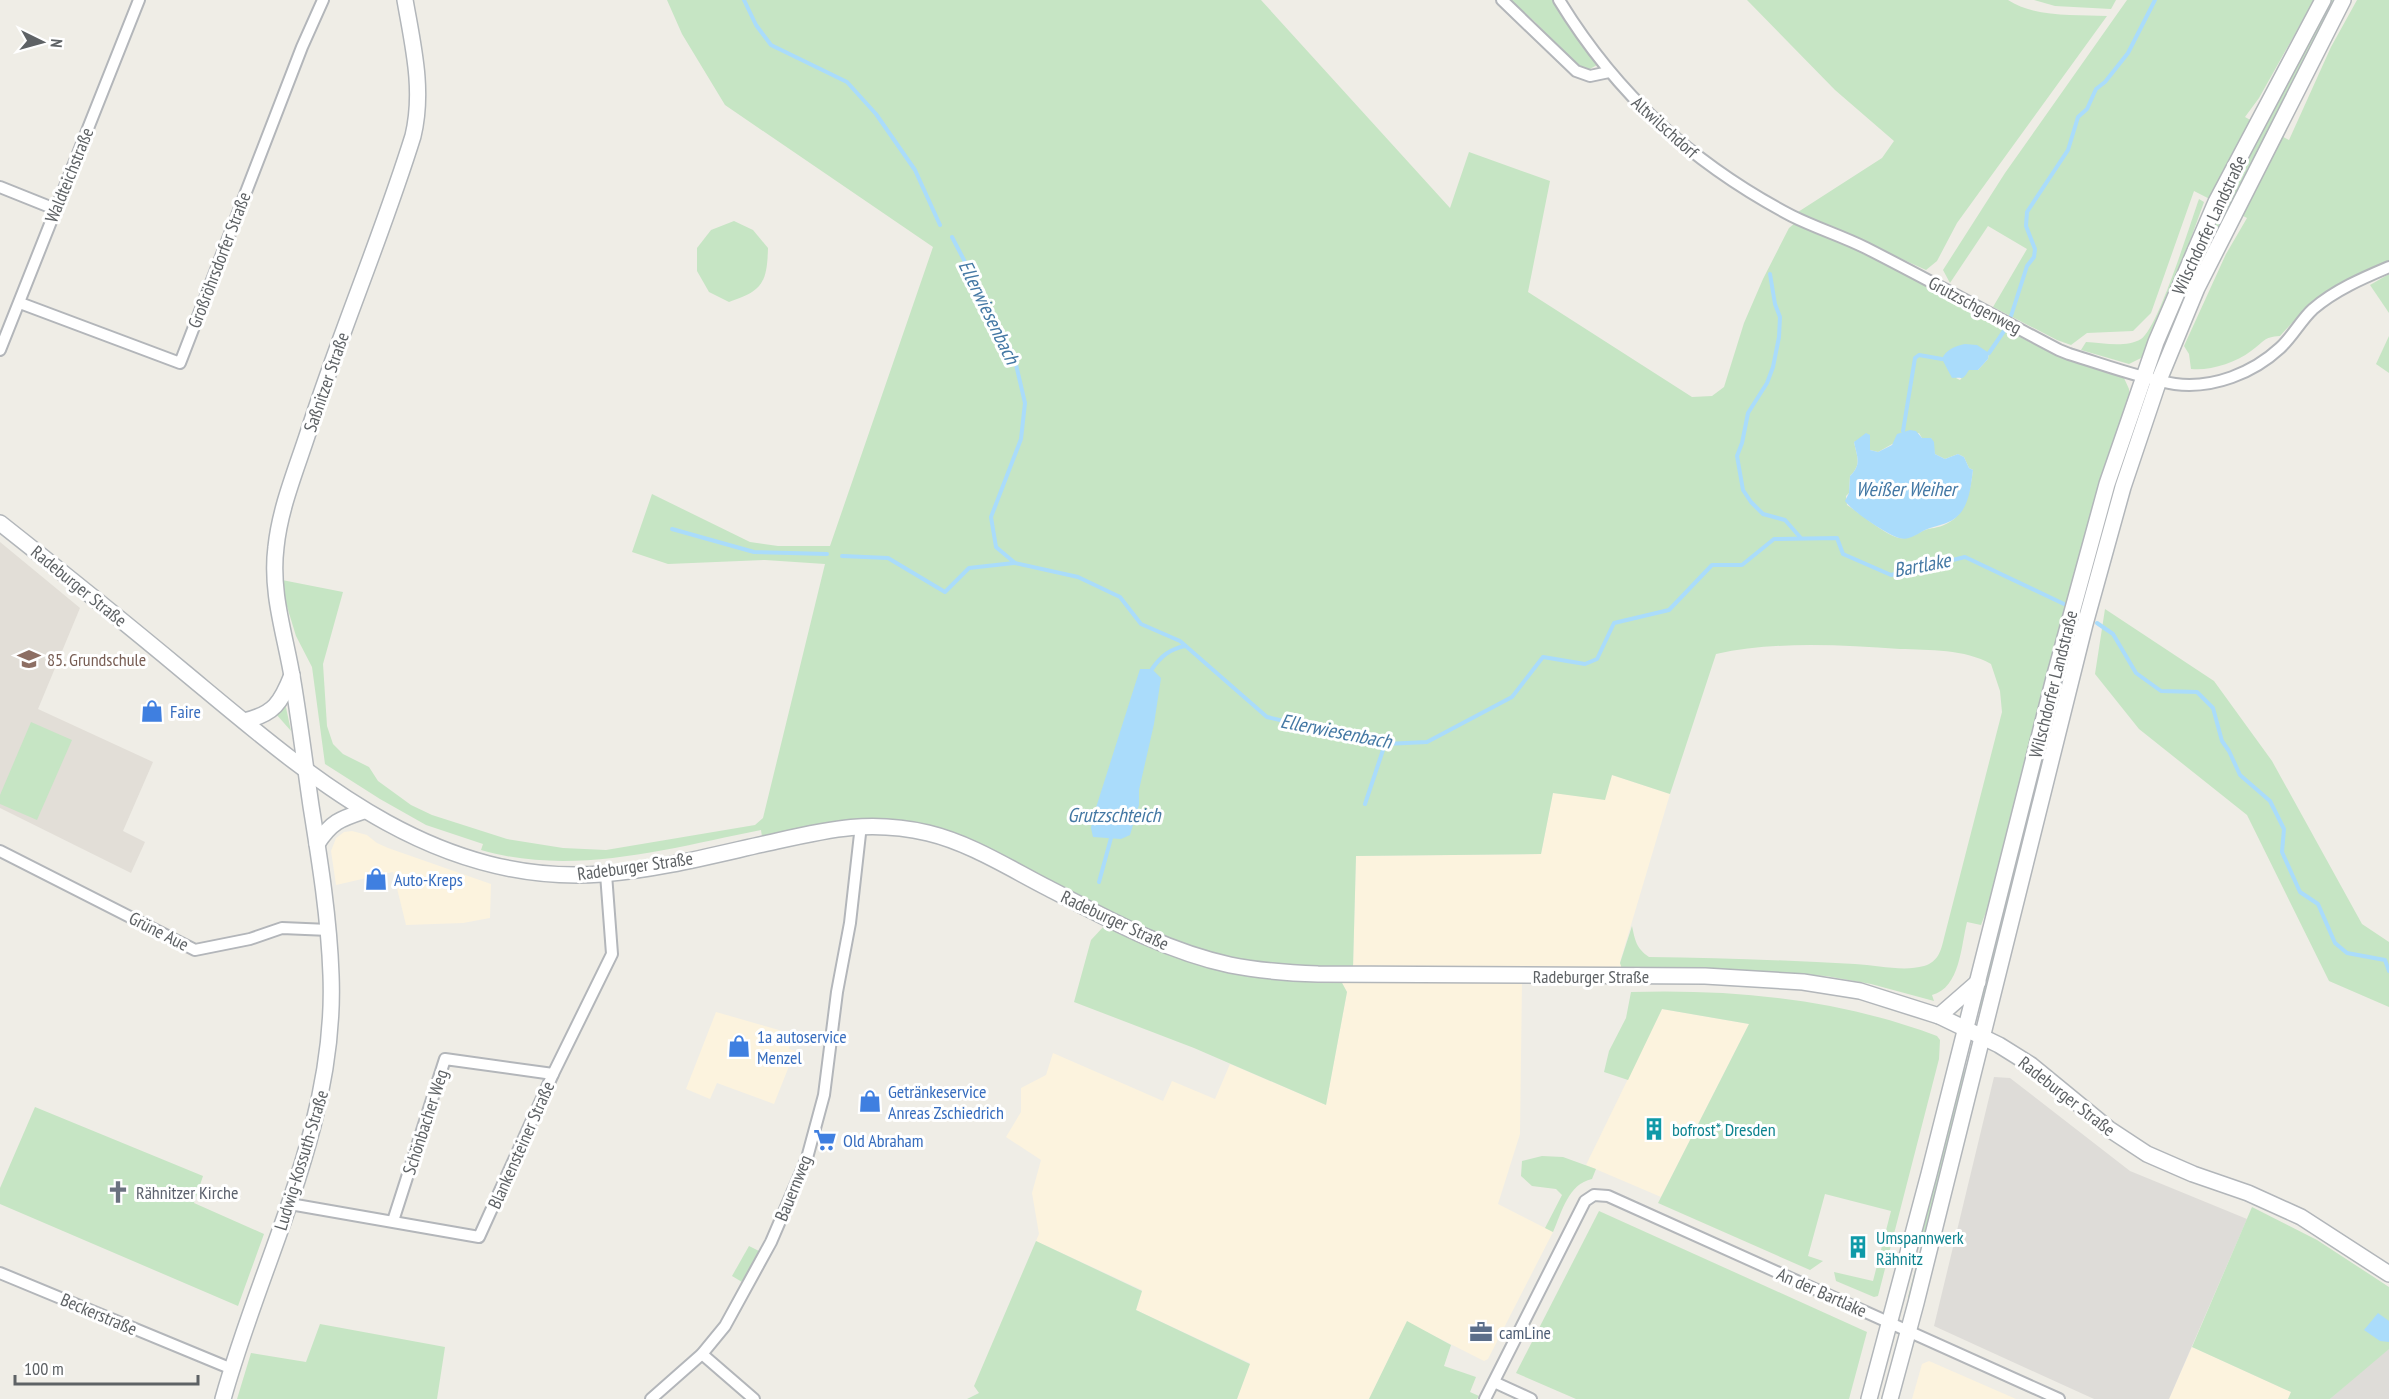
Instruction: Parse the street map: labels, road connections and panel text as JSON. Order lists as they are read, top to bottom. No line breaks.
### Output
{"streets":{"main road":["Wilschdorfer Landstraße","Saßnitzer Straße","Radeburger Straße","Ludwig-Kossuth-Straße"],"street":["Altwilschdorf","Waldteichstraße","Großröhrsdorfer Straße","Grutzschgenweg","Grüne Aue","Schönbacher Weg","Blankensteiner Straße","Bauernweg","An der Bartlake","Beckerstraße"]},"crossings":[["Altwilschdorf","Grutzschgenweg"],["Waldteichstraße","Großröhrsdorfer Straße"],["Wilschdorfer Landstraße","Grutzschgenweg"],["Wilschdorfer Landstraße","Radeburger Straße"],["Wilschdorfer Landstraße","An der Bartlake"],["Saßnitzer Straße","Radeburger Straße"],["Saßnitzer Straße","Ludwig-Kossuth-Straße"],["Radeburger Straße","Blankensteiner Straße"],["Radeburger Straße","Ludwig-Kossuth-Straße"],["Radeburger Straße","Bauernweg"],["Grüne Aue","Ludwig-Kossuth-Straße"],["Schönbacher Weg","Blankensteiner Straße"],["Blankensteiner Straße","Ludwig-Kossuth-Straße"],["Ludwig-Kossuth-Straße","Beckerstraße"]],"water":["Ellerwiesenbach","Weißer Weiher","Bartlake","Grutzschteich"],"places":{"school or university":["85. Grundschule"],"shop":["Faire","Auto-Kreps","1a autoservice Menzel","Getränkeservice Anreas Zschiedrich"],"building":["bofrost* Dresden","Umspannwerk Rähnitz"],"supermarket":["Old Abraham"],"church":["Rähnitzer Kirche"],"office":["camLine"]},"scale_bar":"100 m","north":"right"}
